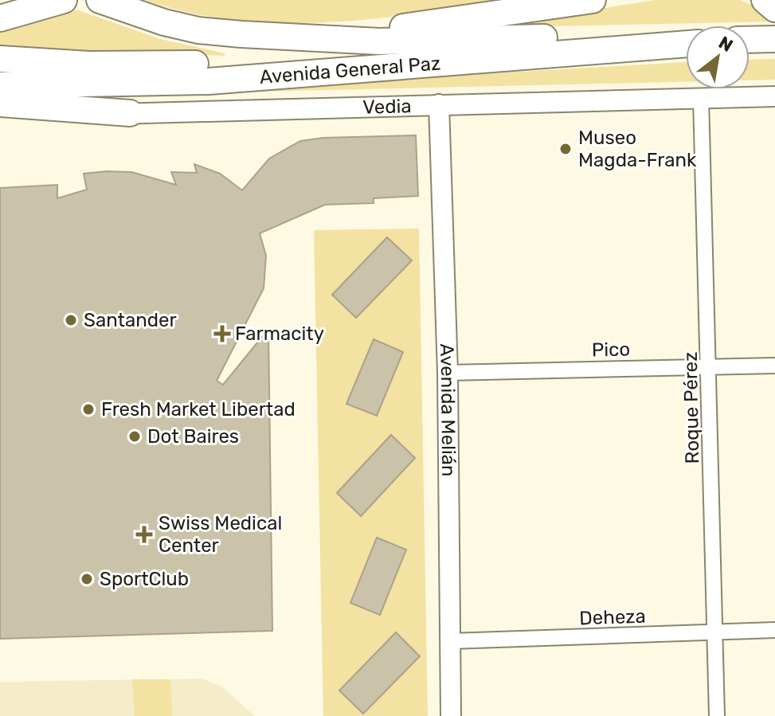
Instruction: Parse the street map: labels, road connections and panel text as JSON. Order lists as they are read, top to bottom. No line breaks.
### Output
{"streets":{"highway":["Avenida General Paz"],"street":["Vedia","Pico","Roque Pérez","Avenida Melián","Deheza"]},"crossings":[["Vedia","Roque Pérez"],["Vedia","Avenida Melián"],["Pico","Roque Pérez"],["Pico","Avenida Melián"],["Roque Pérez","Deheza"],["Avenida Melián","Deheza"]],"places":{"other":["Museo Magda-Frank","Santander","Fresh Market Libertad","Dot Baires","SportClub"],"health":["Farmacity","Swiss Medical Center"]},"north":"top right"}
